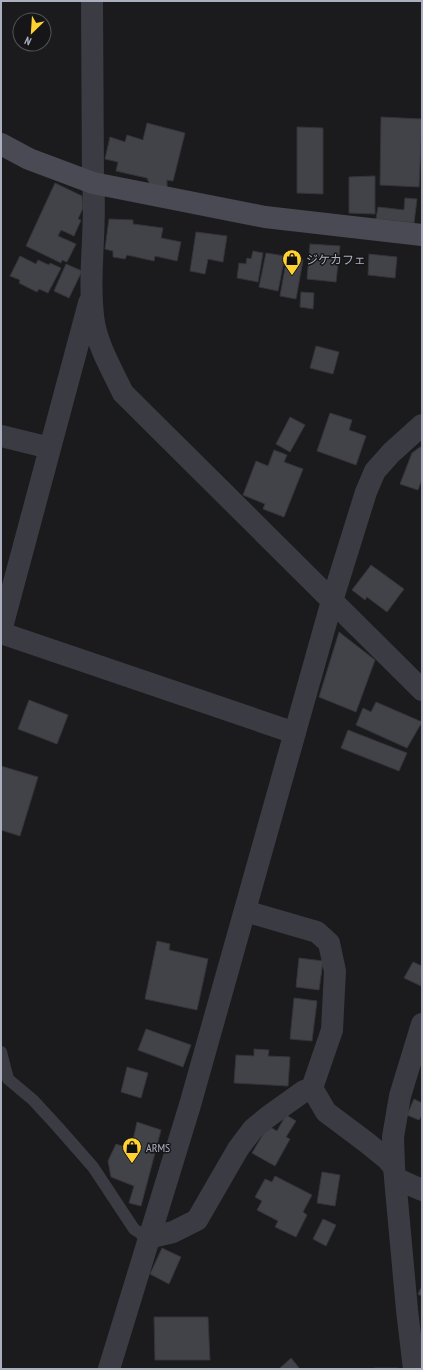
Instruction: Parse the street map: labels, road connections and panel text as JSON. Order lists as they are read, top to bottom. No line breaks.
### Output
{"places":{"shop":["ジケカフェ","ARMS"]},"north":"bottom left"}
